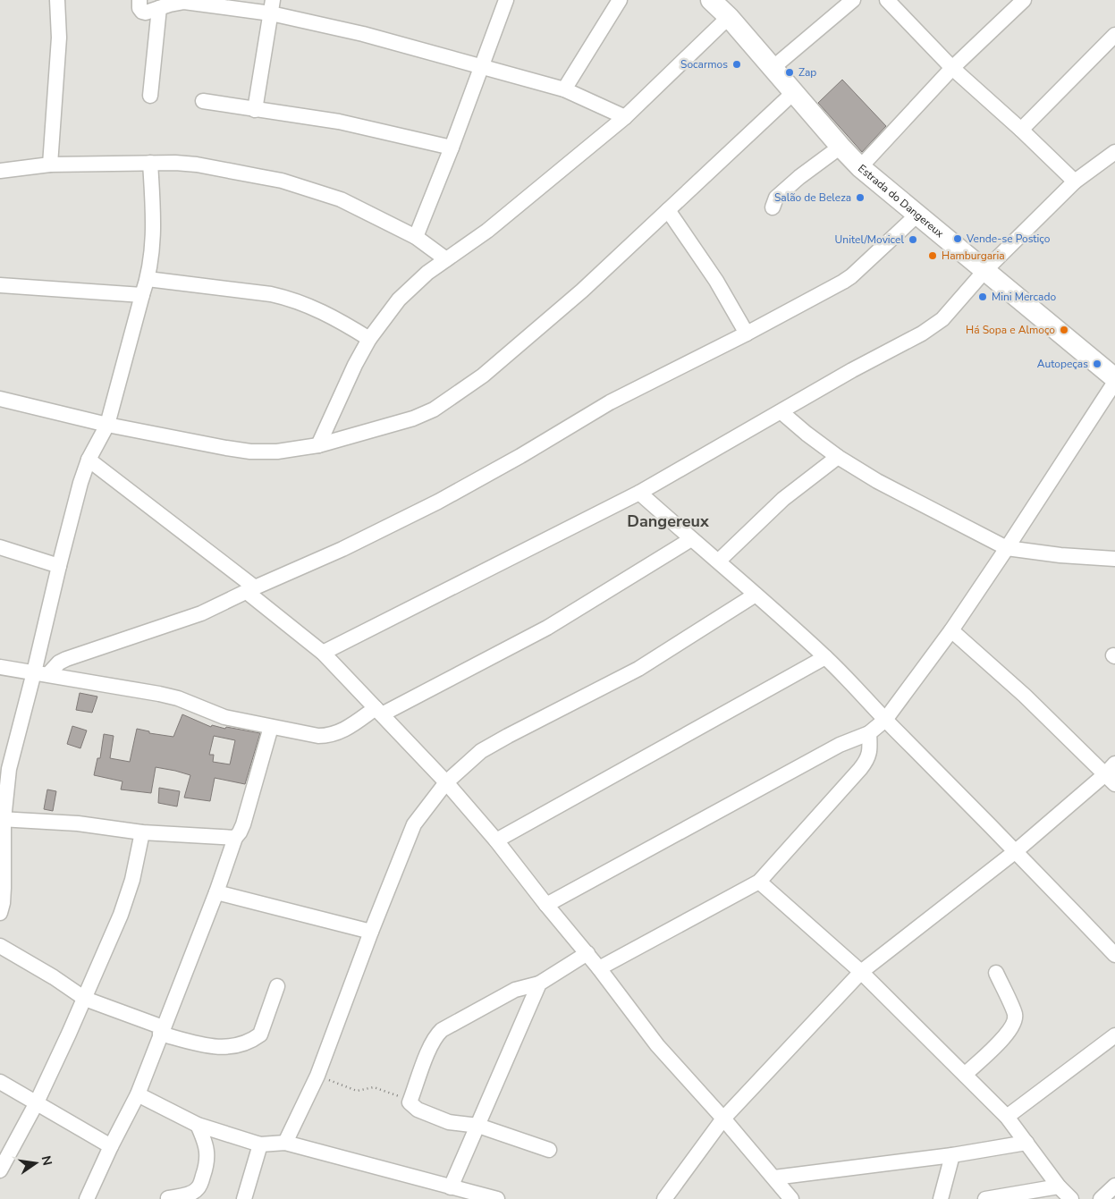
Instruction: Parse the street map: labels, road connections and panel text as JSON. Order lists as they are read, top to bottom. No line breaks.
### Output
{"streets":{"main road":["Estrada do Dangereux"]},"districts":["Dangereux"],"places":["Socarmos","Zap","Salão de Beleza","Vende-se Postiço","Unitel/Movicel","Hamburgaria","Mini Mercado","Há Sopa e Almoço","Autopeças"],"north":"right"}
